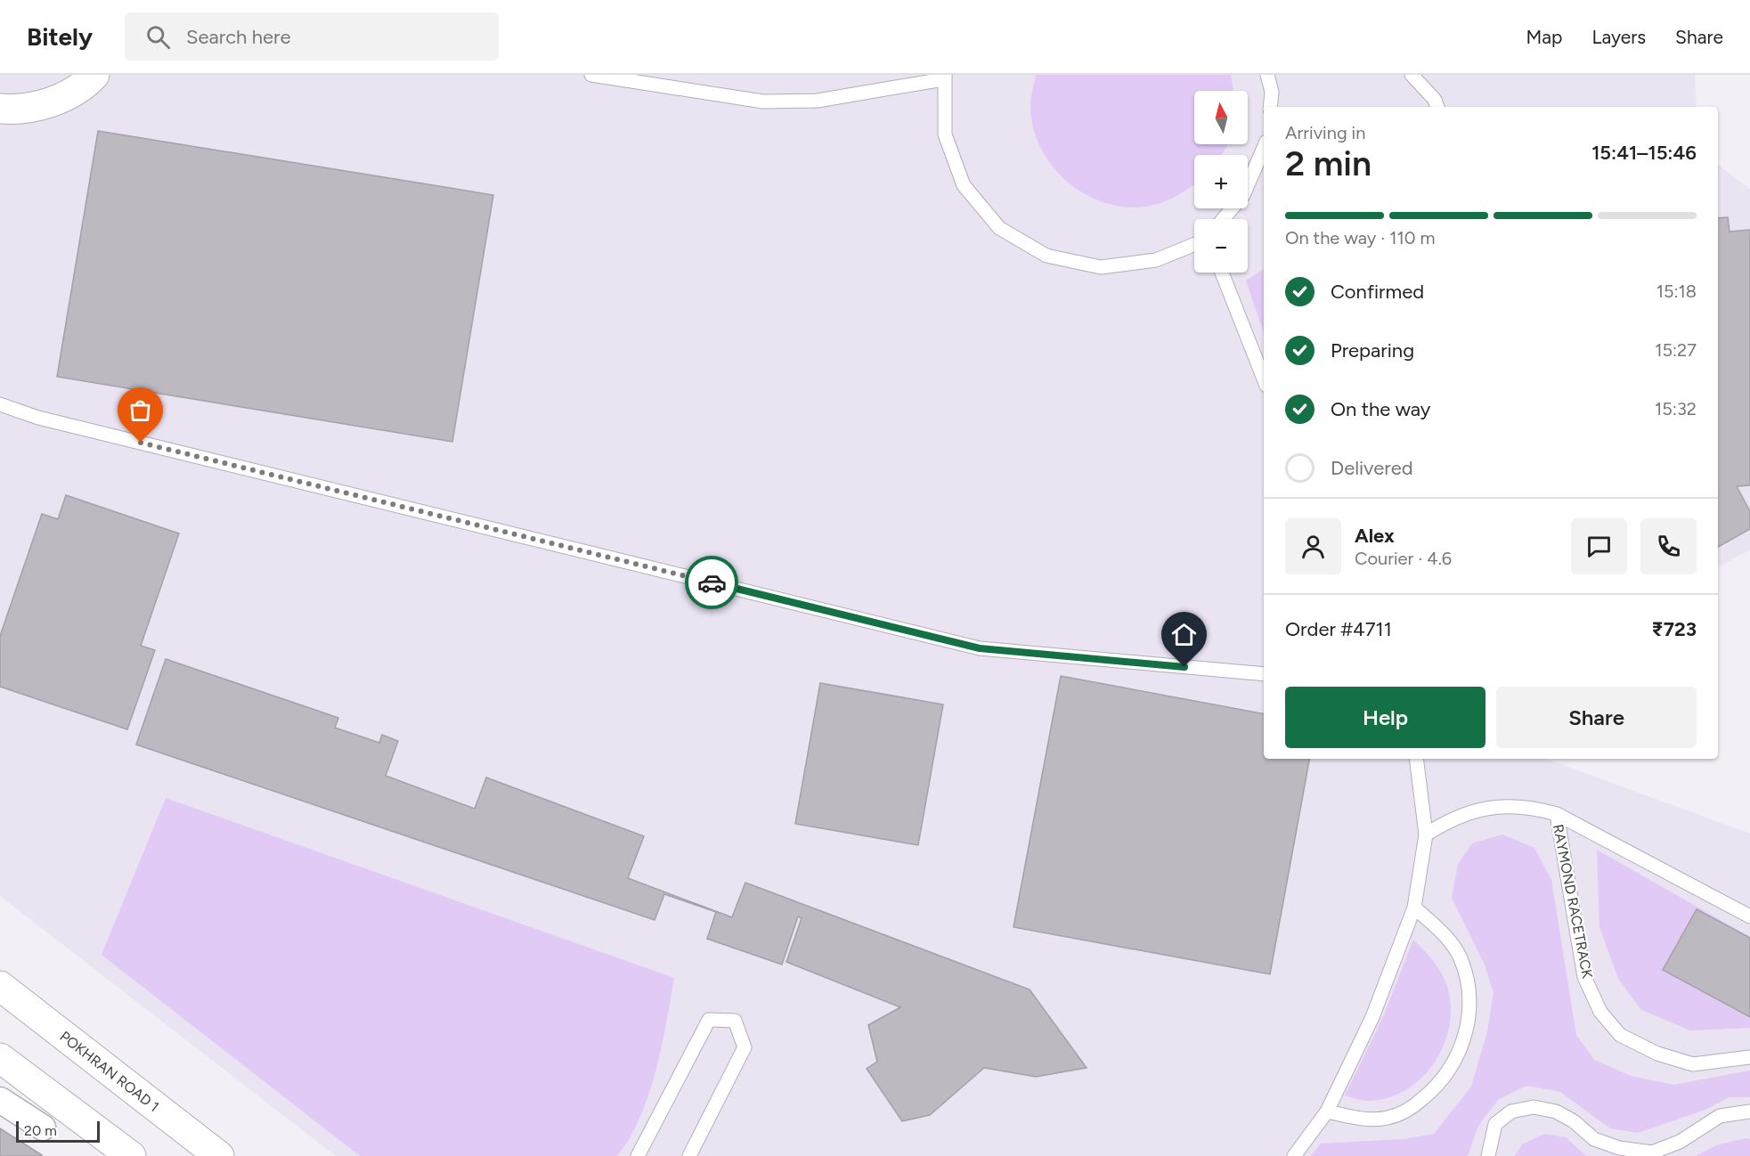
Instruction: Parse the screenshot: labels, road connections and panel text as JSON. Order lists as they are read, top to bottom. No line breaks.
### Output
{"streets":{"main road":["POKHRAN ROAD 1"],"lane":["RAYMOND RACETRACK"]},"scale_bar":"20 m","north":"top","page":{"header":"Bitely","search":"Search here","nav":["Map","Layers","Share"],"map_buttons":["+","−"],"heading":["2 min","Arriving in","15:41–15:46"],"panel":["Alex","Courier · 4.6","Order #4711","₹723"],"bar":"On the way · 110 m","list":[["Confirmed","15:18"],["Preparing","15:27"],["On the way","15:32"],"Delivered"],"buttons":["Help","Share"],"scale":"20 m"}}
